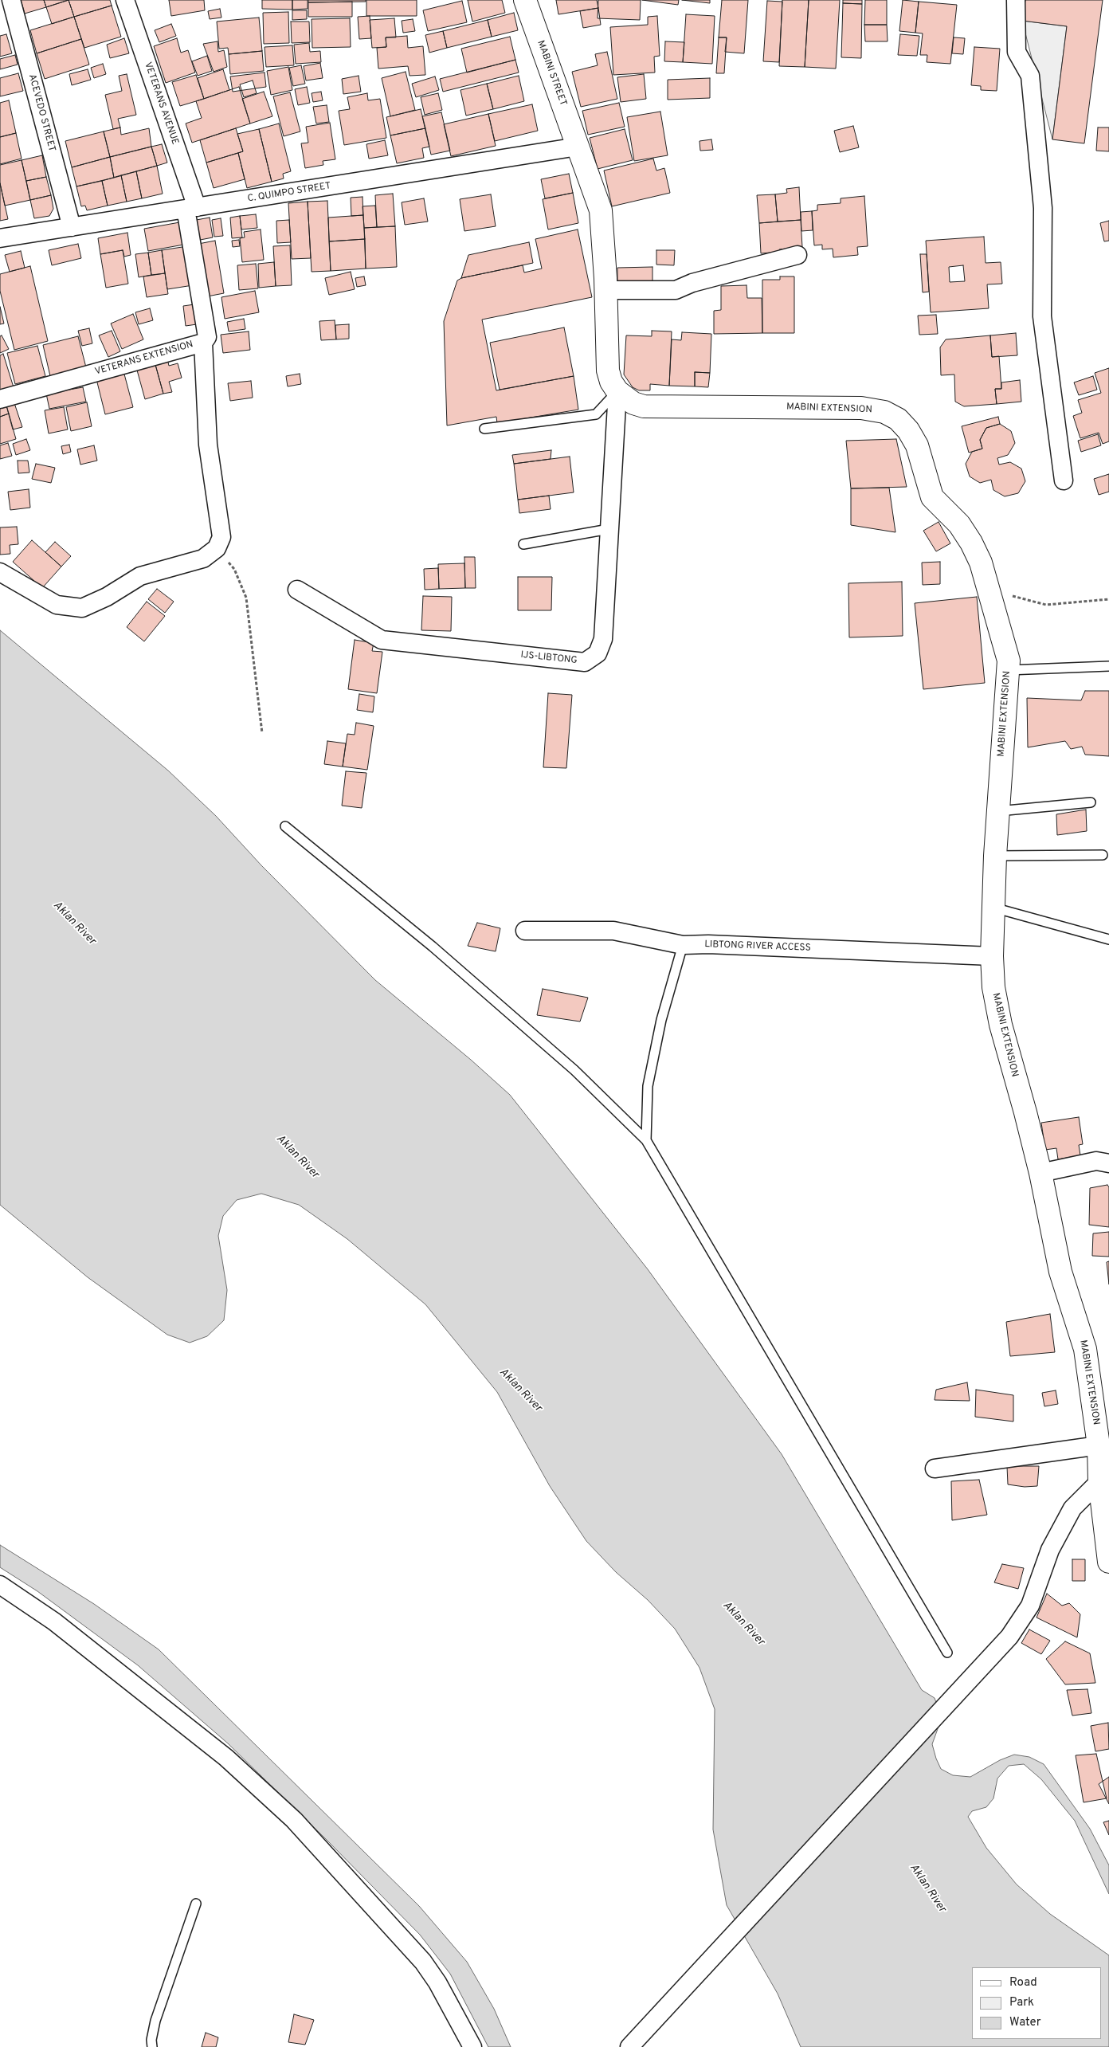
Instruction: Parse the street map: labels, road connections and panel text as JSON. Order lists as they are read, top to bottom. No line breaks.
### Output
{"streets":{"street":["MABINI STREET","VETERANS AVENUE","ACEVEDO STREET","C. QUIMPO STREET","VETERANS EXTENSION","MABINI EXTENSION","IJS-LIBTONG","LIBTONG RIVER ACCESS"]},"crossings":[["MABINI STREET","C. QUIMPO STREET"],["MABINI STREET","MABINI EXTENSION"],["VETERANS AVENUE","C. QUIMPO STREET"],["VETERANS AVENUE","VETERANS EXTENSION"],["ACEVEDO STREET","C. QUIMPO STREET"],["C. QUIMPO STREET","VETERANS EXTENSION"],["C. QUIMPO STREET","MABINI EXTENSION"],["MABINI EXTENSION","IJS-LIBTONG"],["MABINI EXTENSION","LIBTONG RIVER ACCESS"]],"water":["Aklan River"],"legend":["Road","Park","Water"]}
